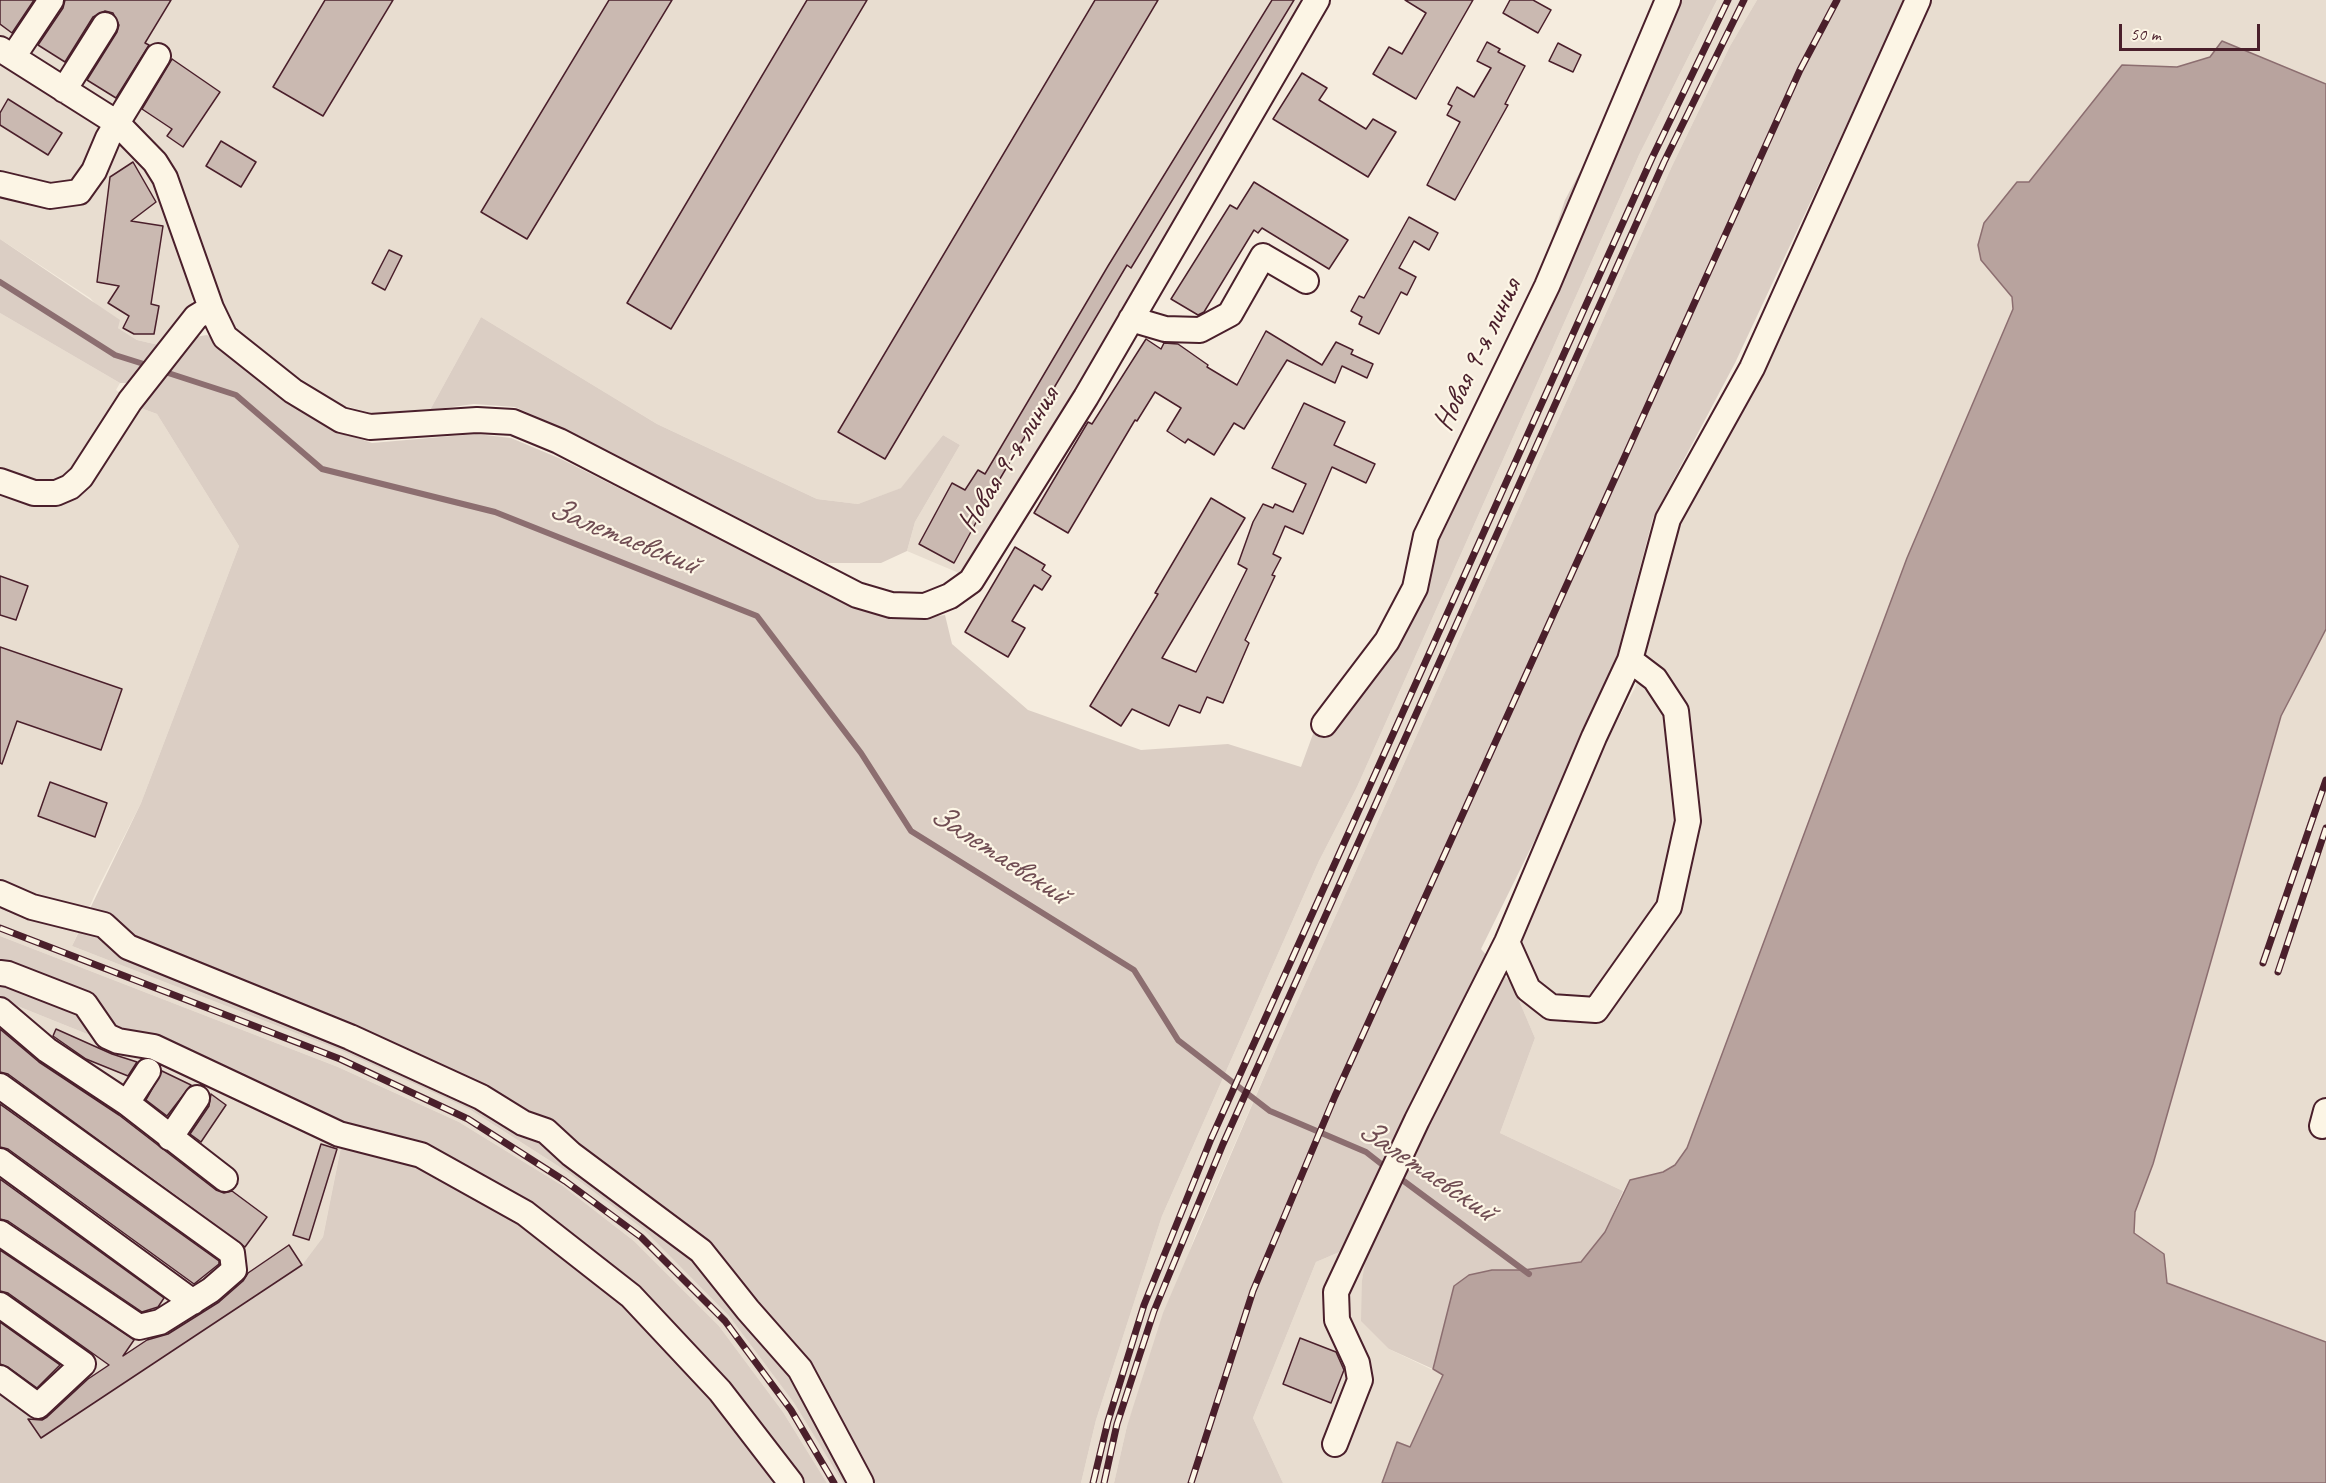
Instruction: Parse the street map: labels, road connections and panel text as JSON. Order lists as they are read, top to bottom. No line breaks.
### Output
{"streets":{"street":["Новая 9-я линия"]},"water":["Залетаевский"],"scale_bar":"50 m"}
